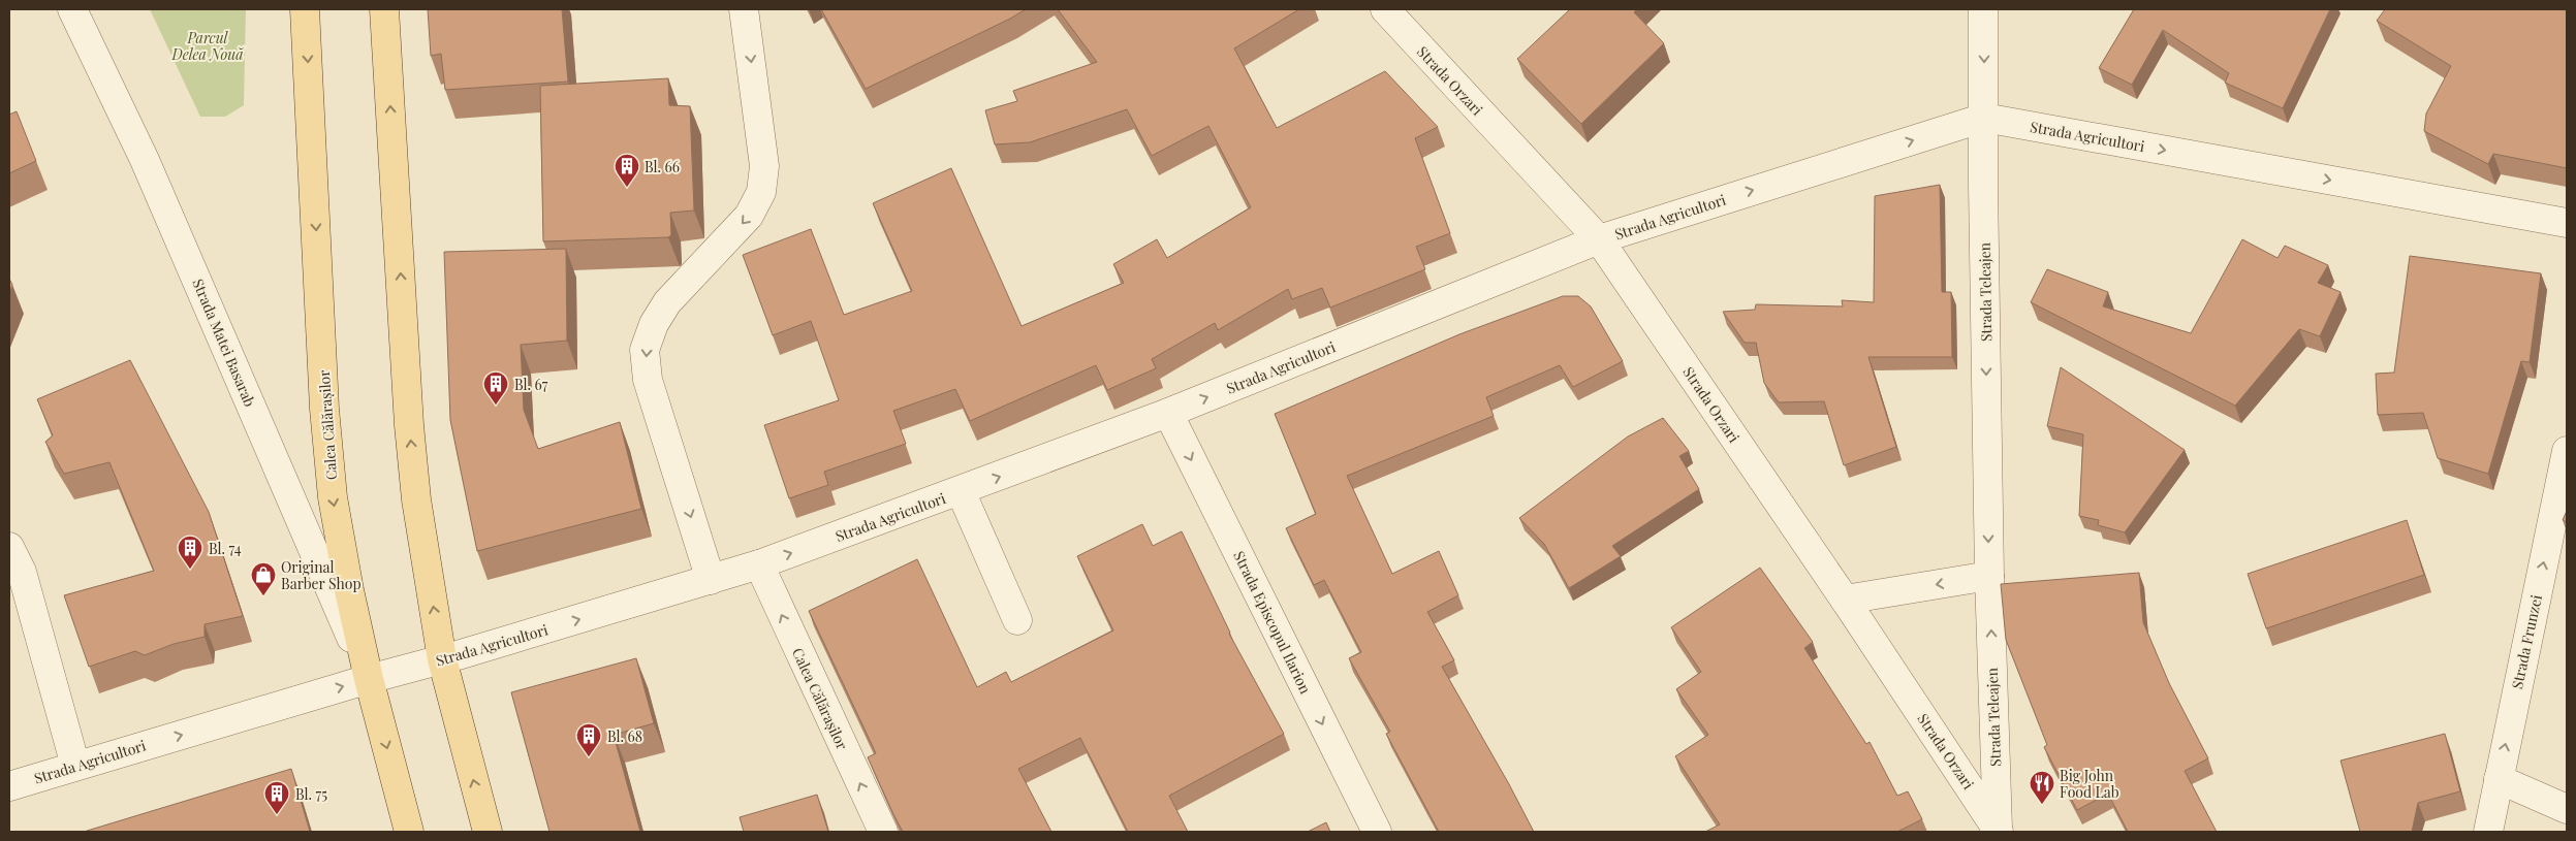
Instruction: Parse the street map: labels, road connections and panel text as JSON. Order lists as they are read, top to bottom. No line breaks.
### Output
{"streets":{"main road":["Calea Călărașilor"],"street":["Strada Orzari","Strada Agricultori","Strada Teleajen","Strada Matei Basarab","Strada Episcopul Ilarion","Strada Frunzei"]},"crossings":[["Strada Orzari","Strada Agricultori"],["Strada Orzari","Strada Teleajen"],["Strada Agricultori","Strada Teleajen"],["Strada Agricultori","Strada Matei Basarab"],["Strada Agricultori","Calea Călărașilor"],["Strada Agricultori","Strada Episcopul Ilarion"],["Strada Matei Basarab","Calea Călărașilor"]],"one_way":["Strada Agricultori","Strada Episcopul Ilarion","Strada Frunzei"],"parks":["Parcul Delea Nouă"],"places":{"building":["Bl. 66","Bl. 67","Bl. 74","Bl. 68","Bl. 75"],"shop":["Original Barber Shop"],"restaurant":["Big John Food Lab"]}}
